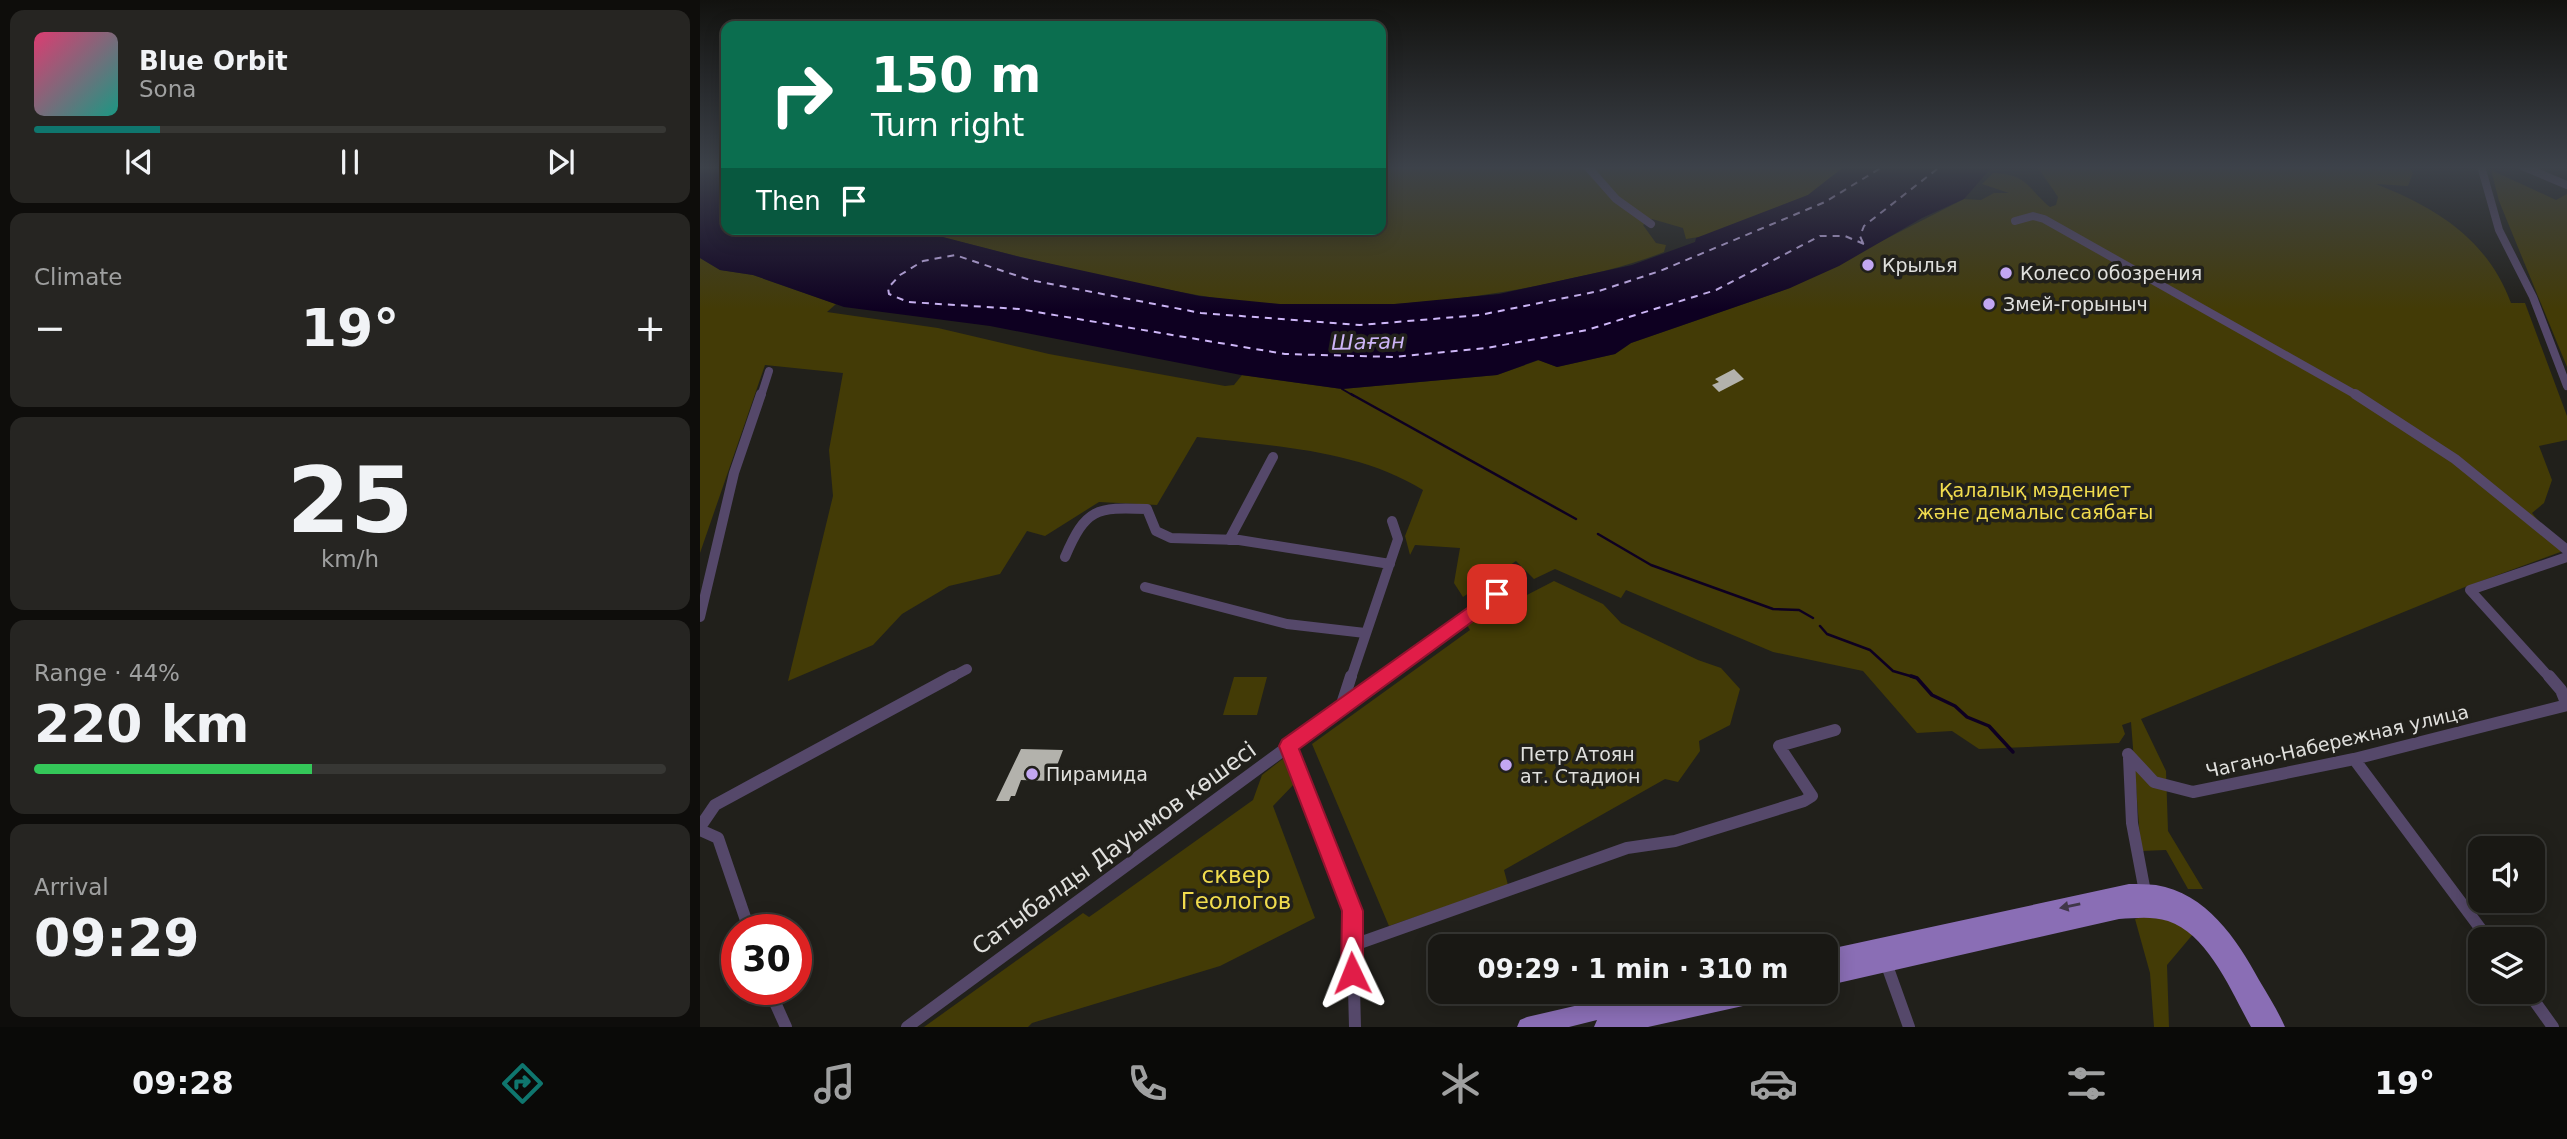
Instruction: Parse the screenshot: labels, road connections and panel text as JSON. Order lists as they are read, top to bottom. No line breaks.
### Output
{"streets":{"street":["Чагано-Набережная улица","Сатыбалды Дауымов көшесі"]},"water":["Шаған"],"parks":["Қалалық мәдениет және демалыс саябағы","сквер Геологов"],"places":["Крылья","Колесо обозрения","Змей-горыныч","Петр Атоян ат. Стадион","Пирамида"],"page":{"turn":["150 m","Turn right"],"song":["Blue Orbit","Sona"],"then":"Then","tile":["Climate",["25","km/h"],["Range · 44%","220 km"],["Arrival","09:29"]],"heat":["−","19°","+"],"limit":"30","trip":"09:29 · 1 min · 310 m","tabs":["09:28","19°"]}}
